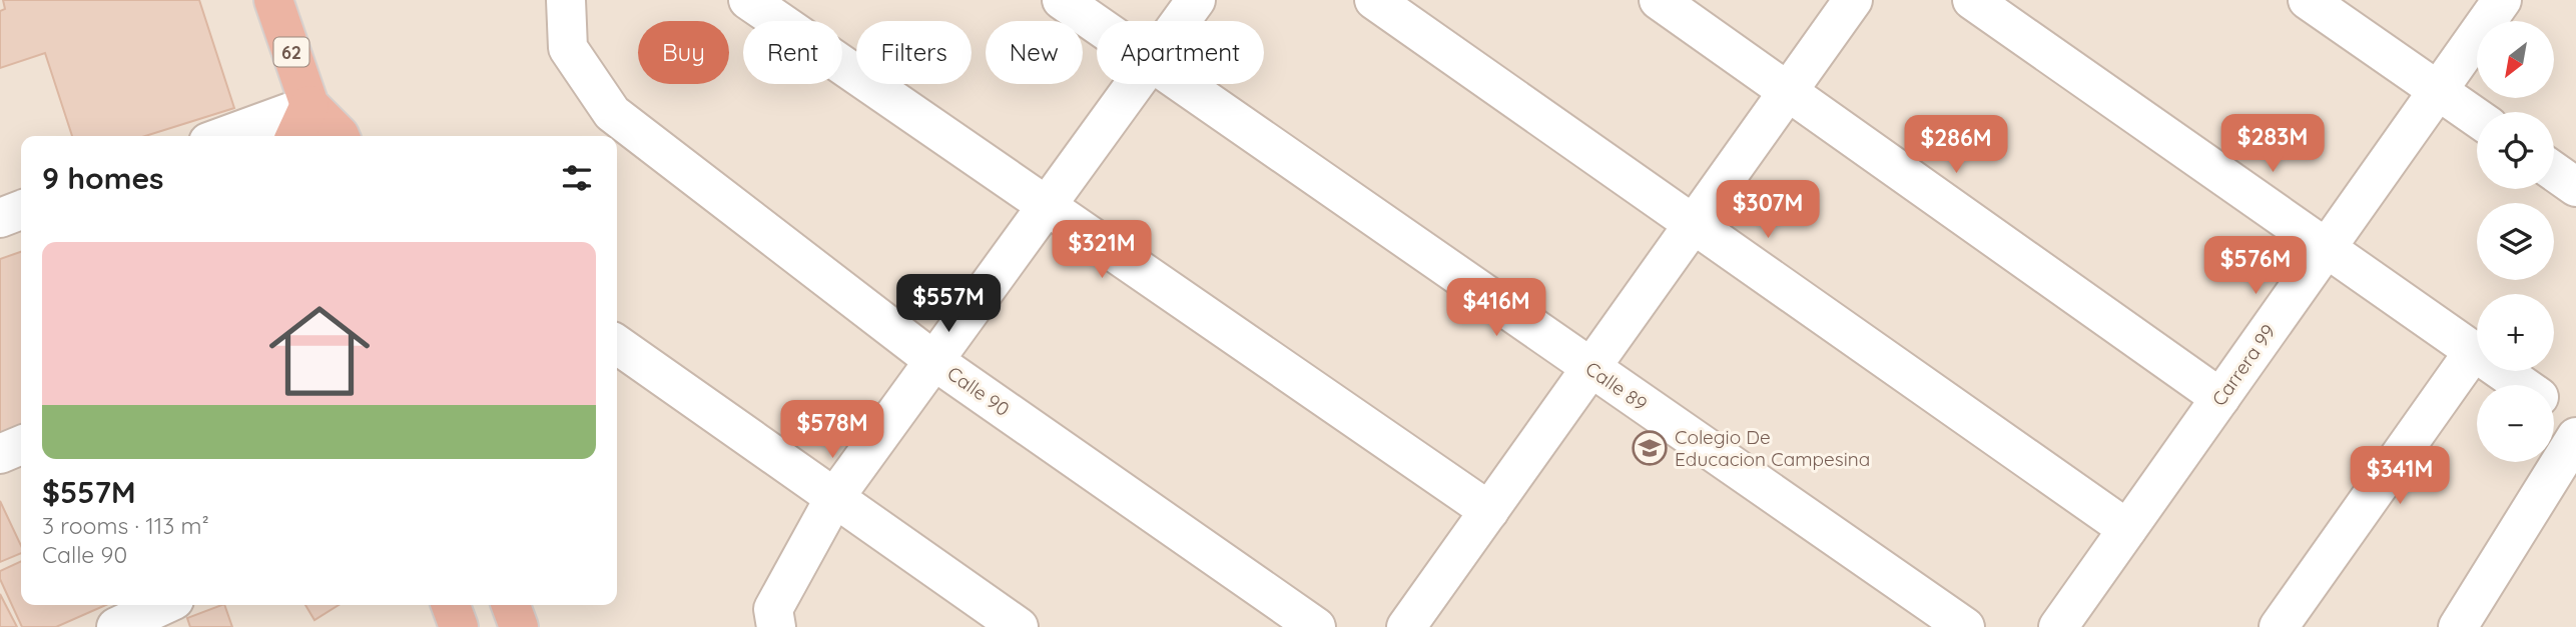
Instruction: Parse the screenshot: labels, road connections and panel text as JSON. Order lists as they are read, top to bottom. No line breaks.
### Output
{"streets":{"highway":["62"],"street":["Carrera 99","Calle 89","Calle 90"]},"places":{"school or university":["Colegio De Educacion Campesina"]},"north":"bottom left","page":{"map_buttons":["+","−"],"chip":["Buy","Rent","Filters","New","Apartment"],"price":["$283M","$286M","$307M","$321M","$576M","$557M","$416M","$578M","$341M"],"heading":"9 homes","list":[{"name":"$557M","note":"3 rooms · 113 m² · Calle 90"}]}}
